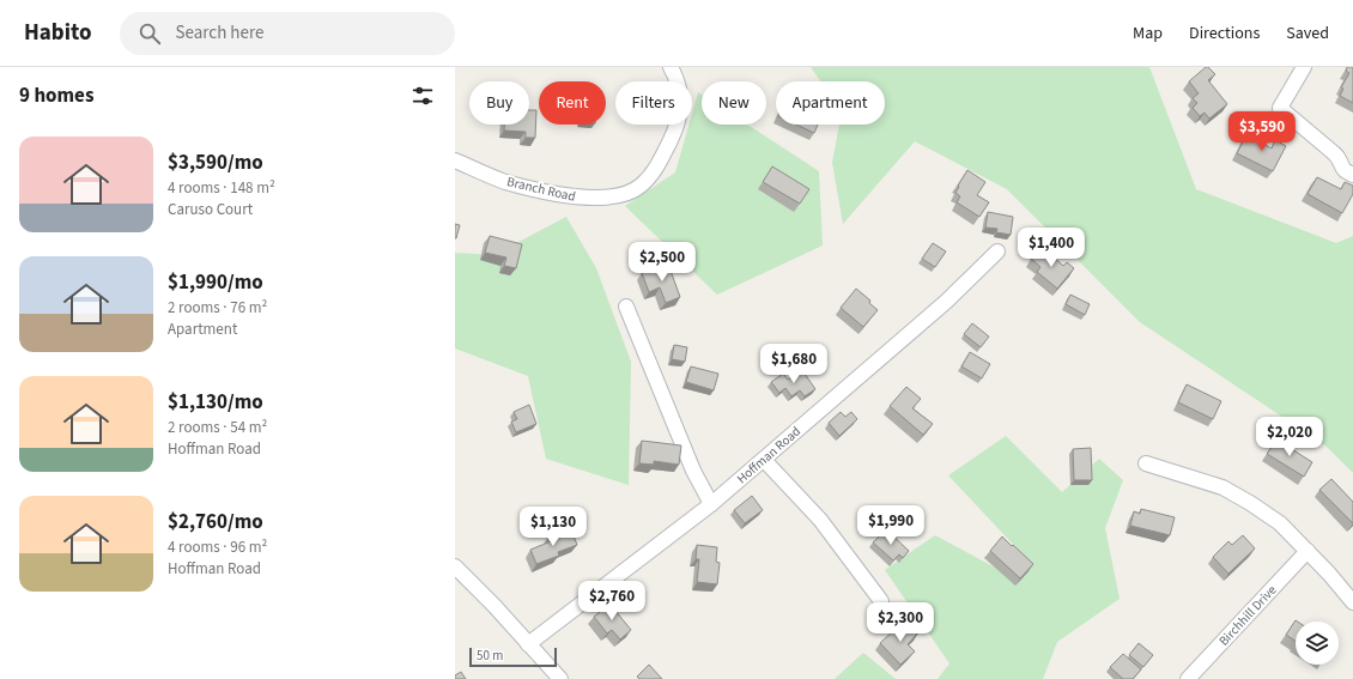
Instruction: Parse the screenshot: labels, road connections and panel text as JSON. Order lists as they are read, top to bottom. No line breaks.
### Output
{"streets":{"street":["Branch Road","Hoffman Road","Birchhill Drive"]},"scale_bar":"50 m","page":{"header":"Habito","search":"Search here","nav":["Map","Directions","Saved"],"heading":"9 homes","chip":["Buy","Rent","Filters","New","Apartment"],"price":["$3,590","$1,400","$2,500","$1,680","$2,020","$1,990","$1,130","$2,760","$2,300"],"list":[{"name":"$3,590/mo","note":"4 rooms · 148 m² · Caruso Court"},{"name":"$1,990/mo","note":"2 rooms · 76 m² · Apartment"},{"name":"$1,130/mo","note":"2 rooms · 54 m² · Hoffman Road"},{"name":"$2,760/mo","note":"4 rooms · 96 m² · Hoffman Road"}],"scale":"50 m"}}
